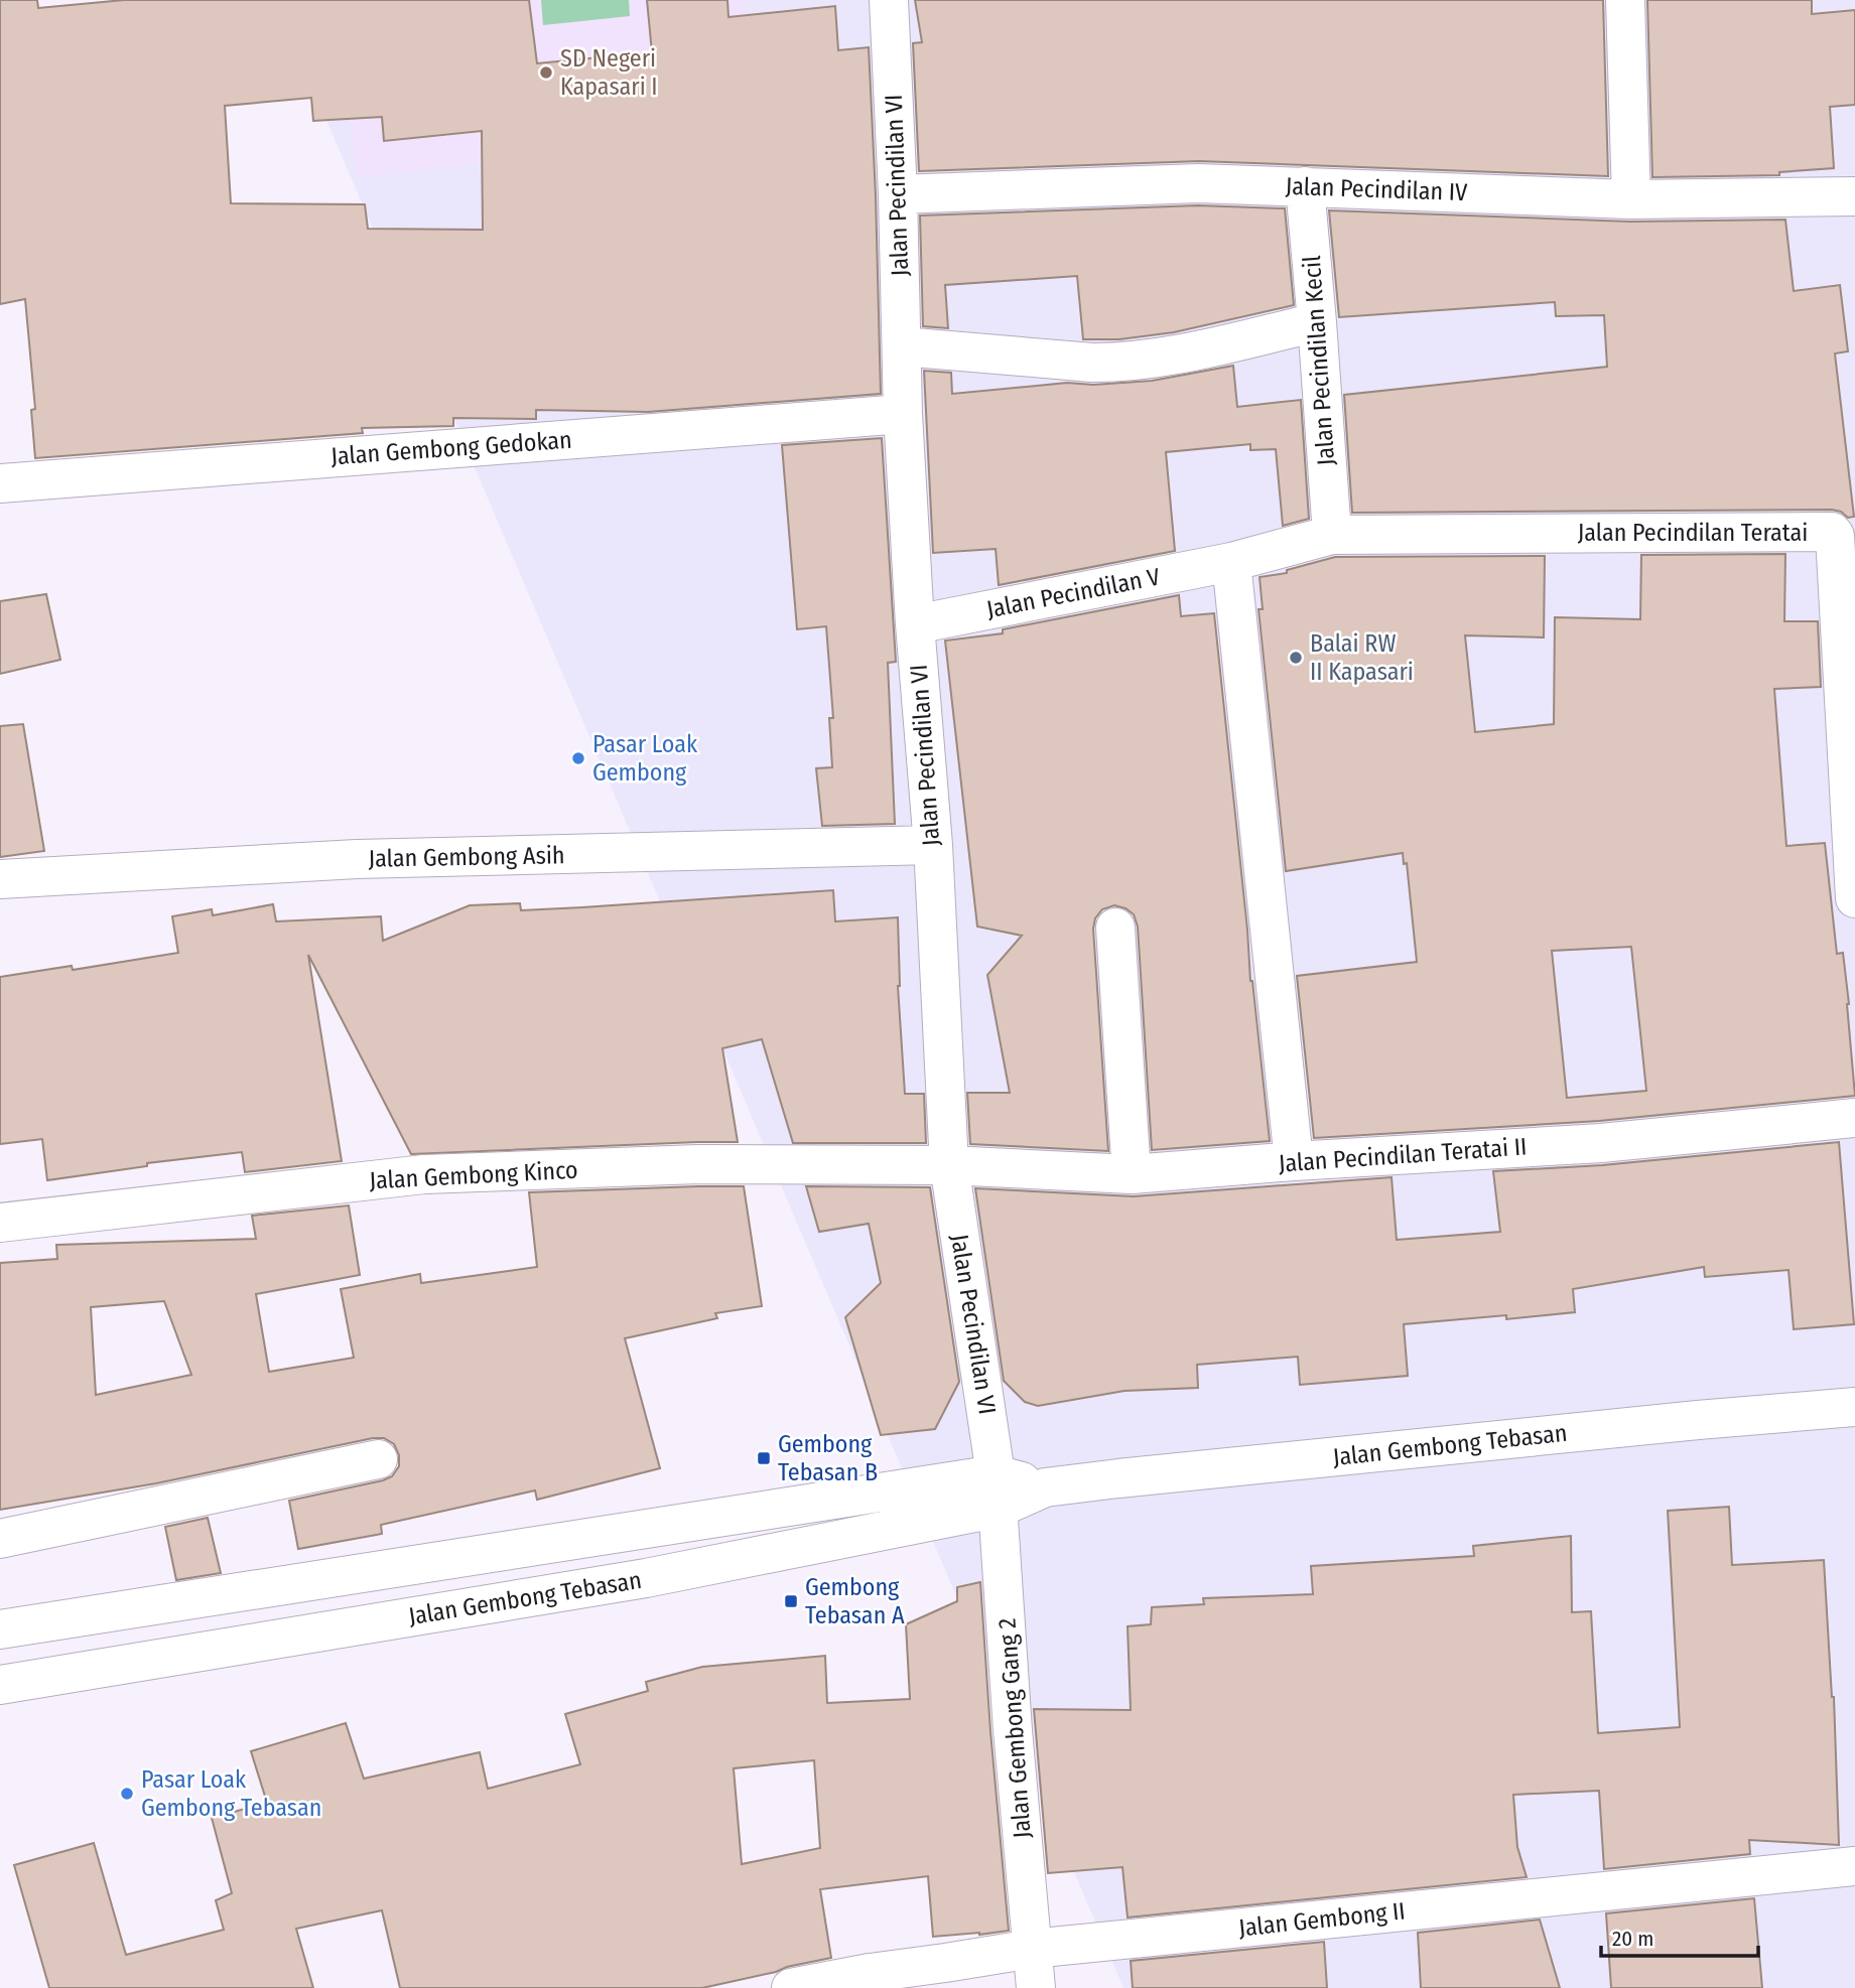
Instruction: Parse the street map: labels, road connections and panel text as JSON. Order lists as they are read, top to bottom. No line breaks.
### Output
{"streets":{"street":["Jalan Pecindilan VI","Jalan Pecindilan IV","Jalan Pecindilan Kecil","Jalan Gembong Gedokan","Jalan Pecindilan Teratai","Jalan Pecindilan V","Jalan Gembong Asih","Jalan Pecindilan Teratai II","Jalan Gembong Kinco","Jalan Gembong Tebasan","Jalan Gembong Gang 2","Jalan Gembong II"]},"crossings":[["Jalan Pecindilan VI","Jalan Pecindilan IV"],["Jalan Pecindilan VI","Jalan Gembong Gedokan"],["Jalan Pecindilan VI","Jalan Pecindilan V"],["Jalan Pecindilan VI","Jalan Gembong Asih"],["Jalan Pecindilan VI","Jalan Pecindilan Teratai II"],["Jalan Pecindilan VI","Jalan Gembong Kinco"],["Jalan Pecindilan VI","Jalan Gembong Tebasan"],["Jalan Pecindilan VI","Jalan Gembong Gang 2"],["Jalan Pecindilan IV","Jalan Pecindilan Kecil"],["Jalan Pecindilan Kecil","Jalan Pecindilan Teratai"],["Jalan Pecindilan Teratai","Jalan Pecindilan V"],["Jalan Pecindilan Teratai II","Jalan Gembong Kinco"],["Jalan Gembong Tebasan","Jalan Gembong Gang 2"],["Jalan Gembong Gang 2","Jalan Gembong II"]],"places":{"other":["SD Negeri Kapasari I","Balai RW II Kapasari","Pasar Loak Gembong","Pasar Loak Gembong Tebasan"],"transit":["Gembong Tebasan B","Gembong Tebasan A"]},"scale_bar":"20 m"}
